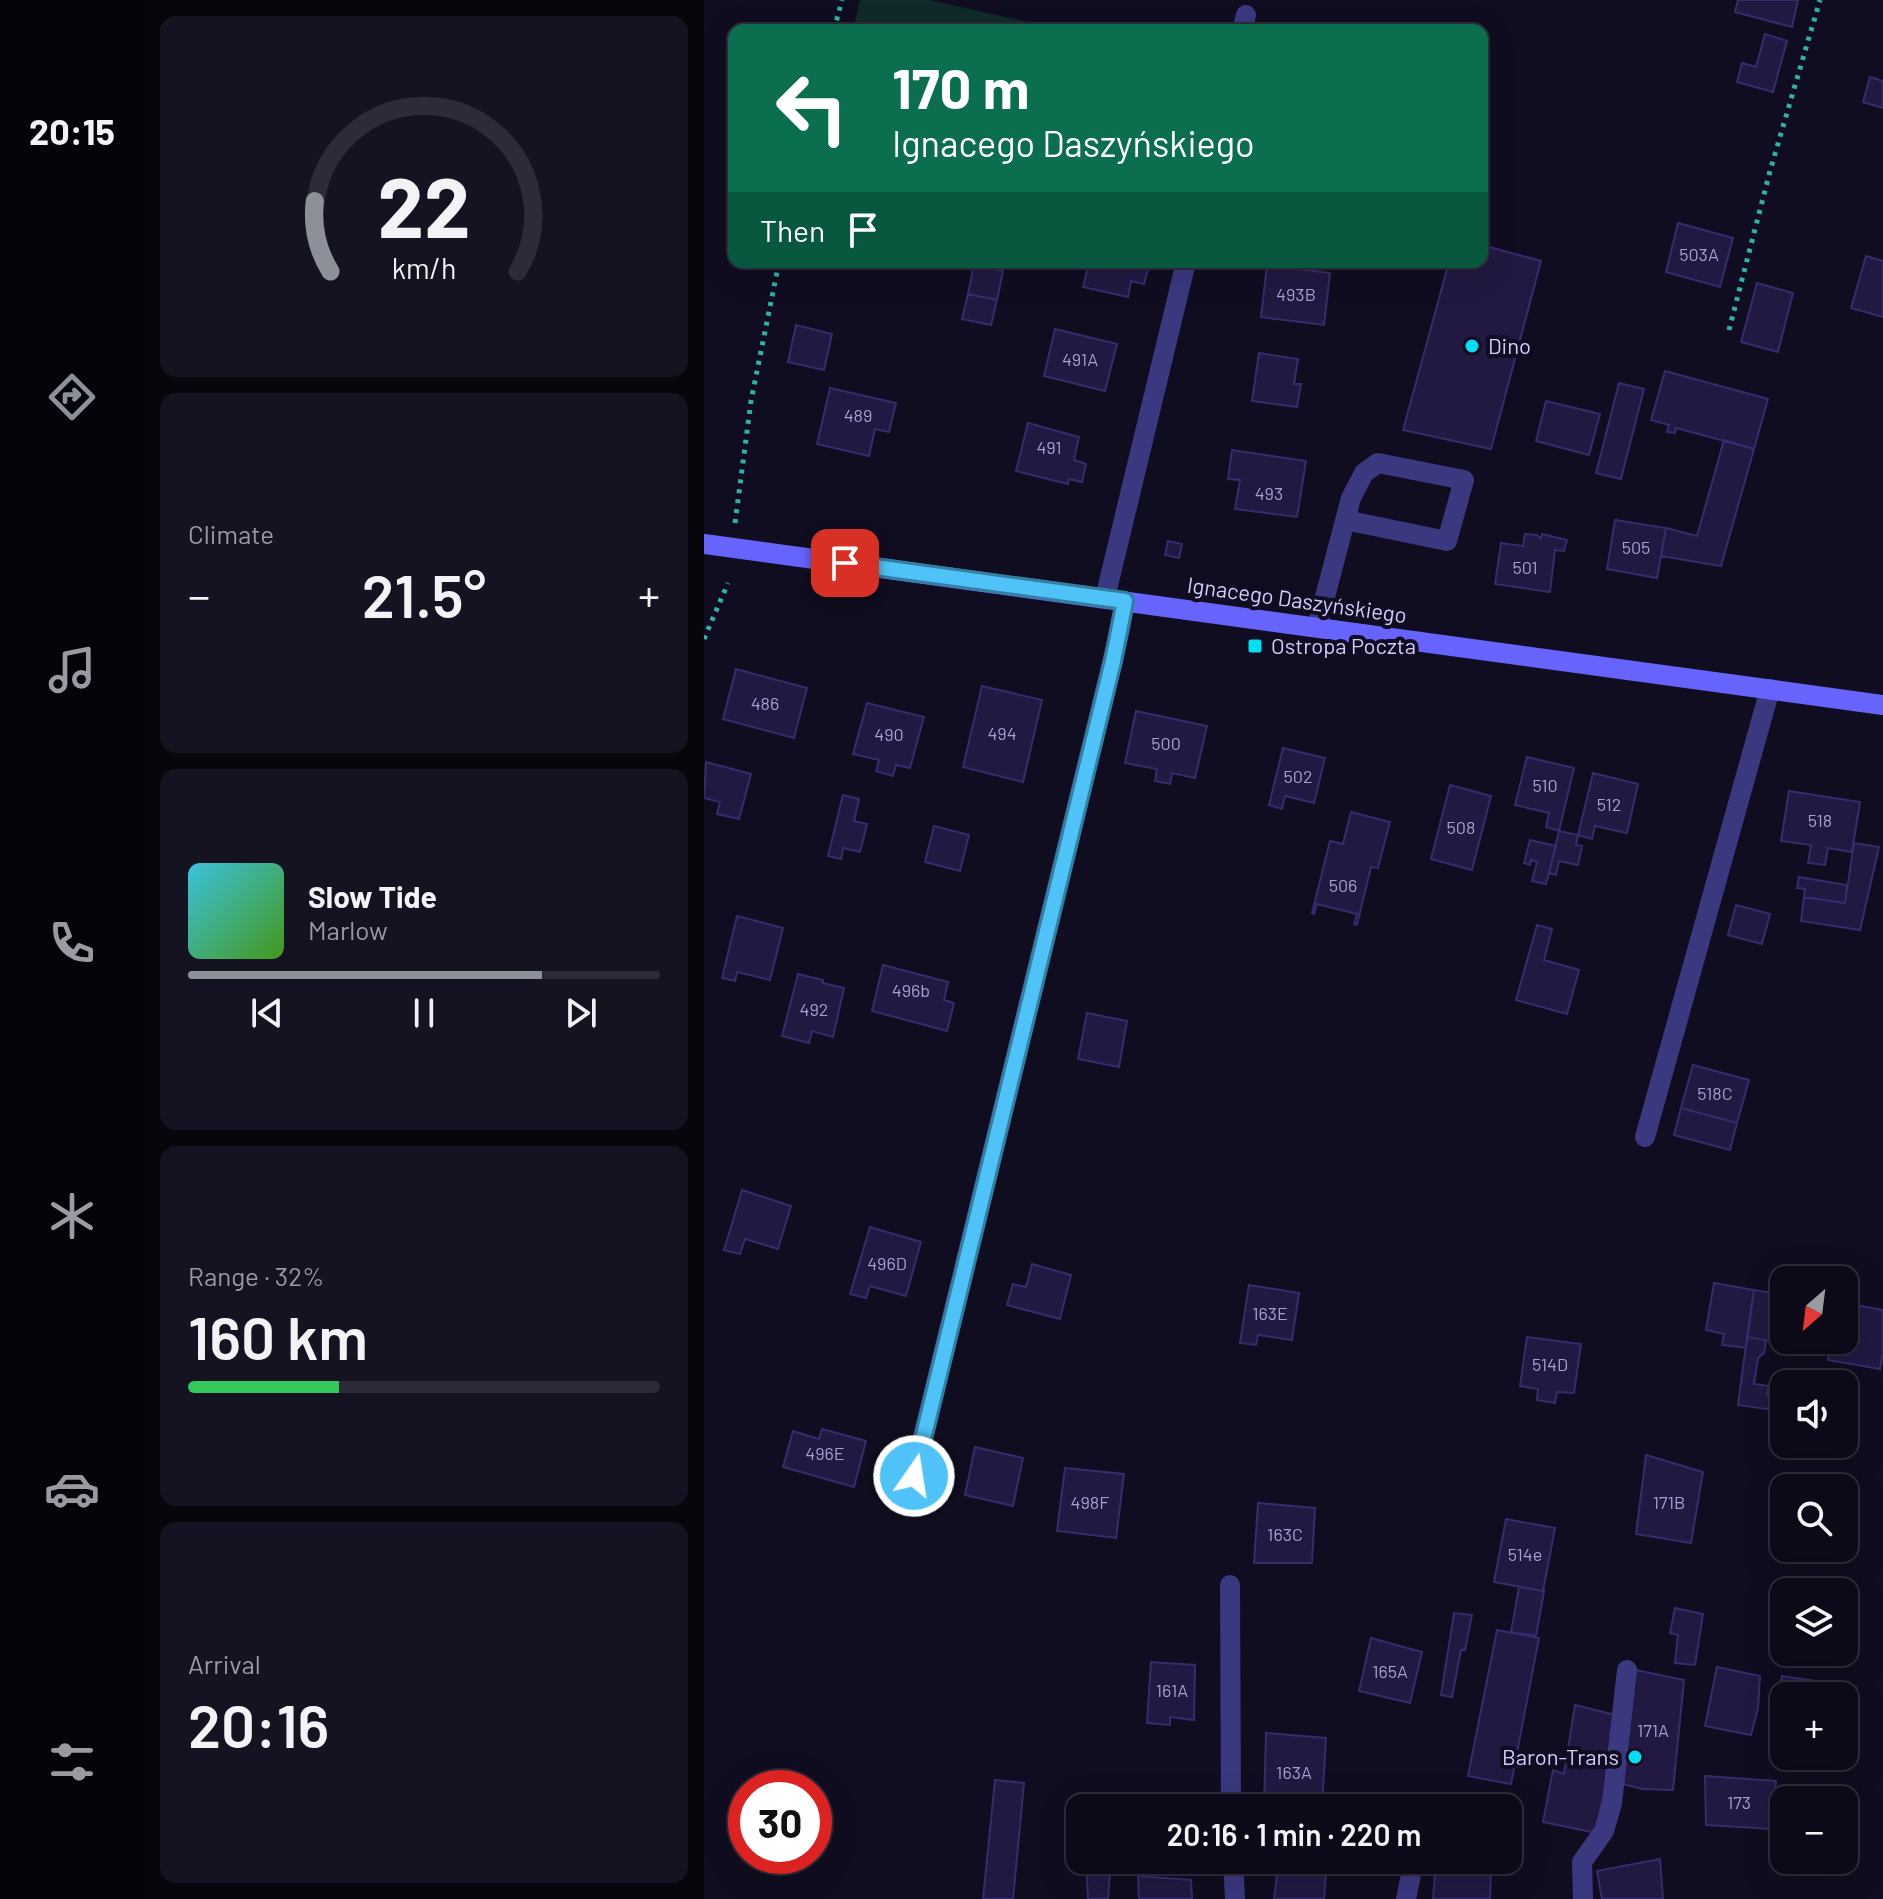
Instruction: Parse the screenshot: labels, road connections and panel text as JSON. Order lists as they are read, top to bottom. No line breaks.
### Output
{"streets":{"main road":["Ignacego Daszyńskiego"]},"places":{"other":["Dino","Baron-Trans"],"transit":["Ostropa Poczta"]},"house_numbers":["503A","493B","491A","489","491","493","505","501","486","494","490","500","502","510","512","518","508","506","496b","492","518C","496D","163E","514D","496E","498F","171B","163C","514e","165A","161A","171A","163A","173"],"north":"bottom left","page":{"tabs":"20:15","turn":["170 m","Ignacego Daszyńskiego"],"then":"Then","tile":["Climate",["Range · 32%","160 km"],["Arrival","20:16"]],"heat":["−","21.5°","+"],"song":["Slow Tide","Marlow"],"map_buttons":["+","−"],"limit":"30","trip":"20:16 · 1 min · 220 m","gauge":["22","km/h"]}}
